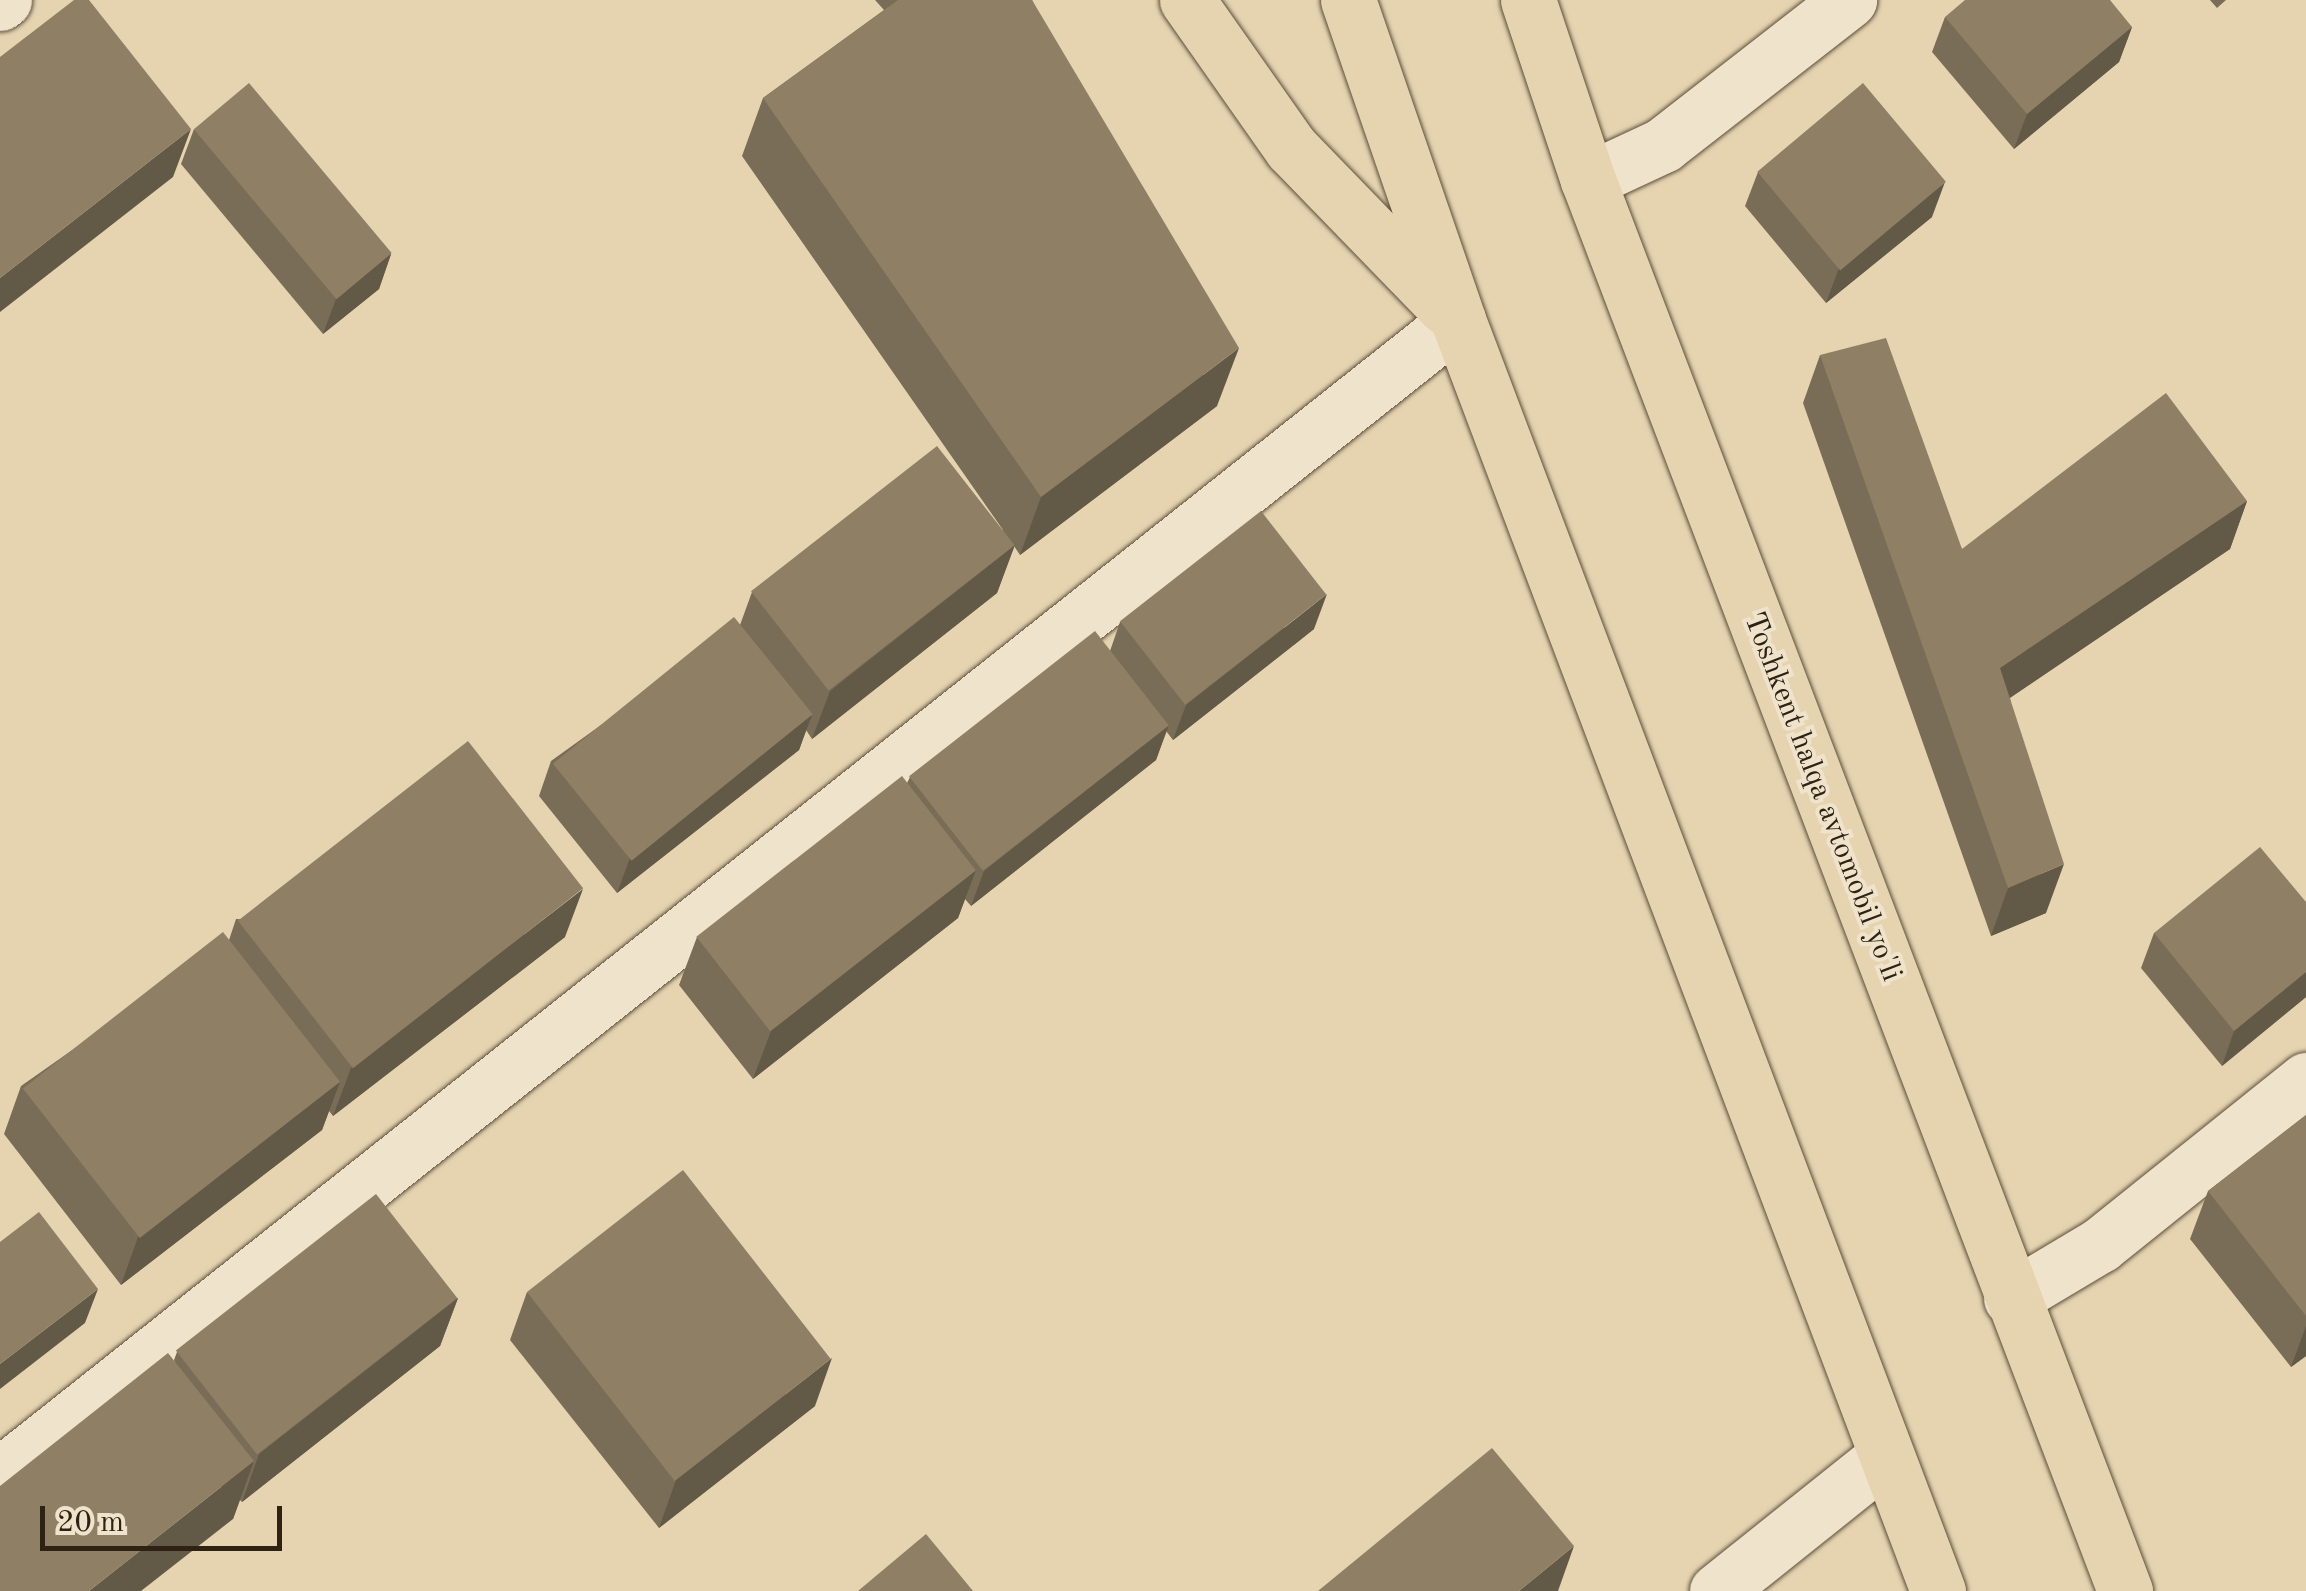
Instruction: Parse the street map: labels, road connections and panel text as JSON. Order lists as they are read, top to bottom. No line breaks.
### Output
{"streets":{"highway":["Toshkent halqa avtomobil yo'li"]},"scale_bar":"20 m"}
